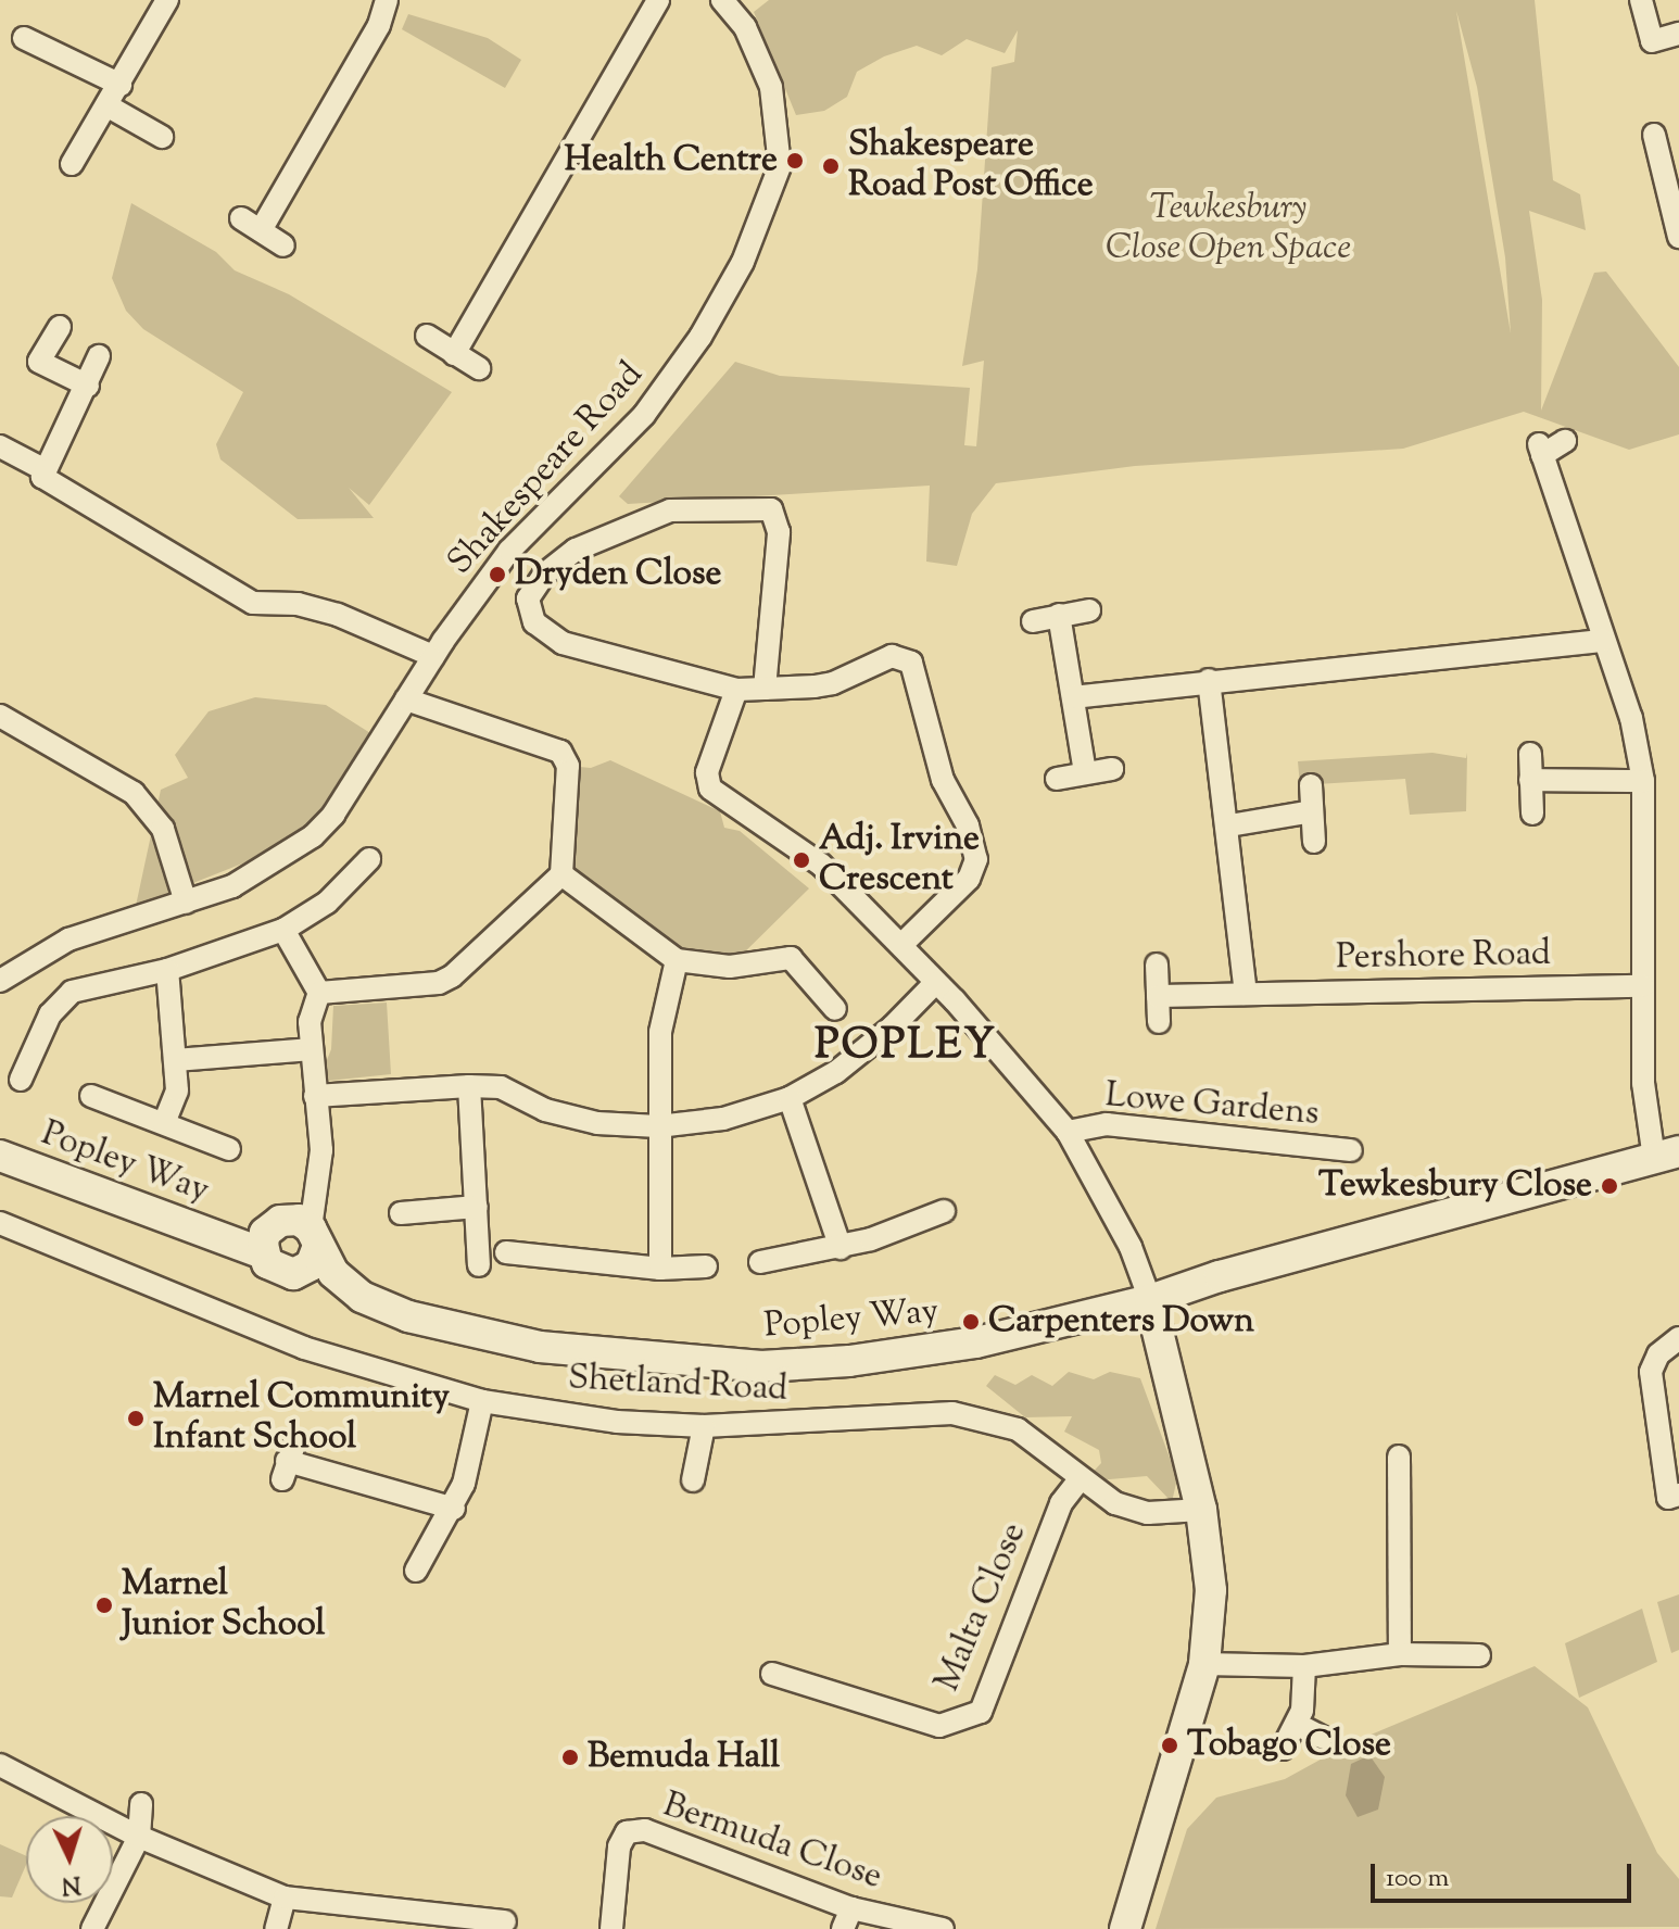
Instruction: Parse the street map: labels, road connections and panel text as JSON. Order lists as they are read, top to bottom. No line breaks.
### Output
{"streets":{"street":["Shakespeare Road","Pershore Road","Lowe Gardens","Popley Way","Shetland Road","Malta Close","Bermuda Close"]},"crossings":[["Shetland Road","Malta Close"]],"districts":["POPLEY"],"parks":["Tewkesbury Close Open Space"],"places":["Health Centre","Shakespeare Road Post Office","Dryden Close","Adj. Irvine Crescent","Tewkesbury Close","Carpenters Down","Marnel Community Infant School","Marnel Junior School","Tobago Close","Bemuda Hall"],"scale_bar":"100 m","north":"bottom"}
